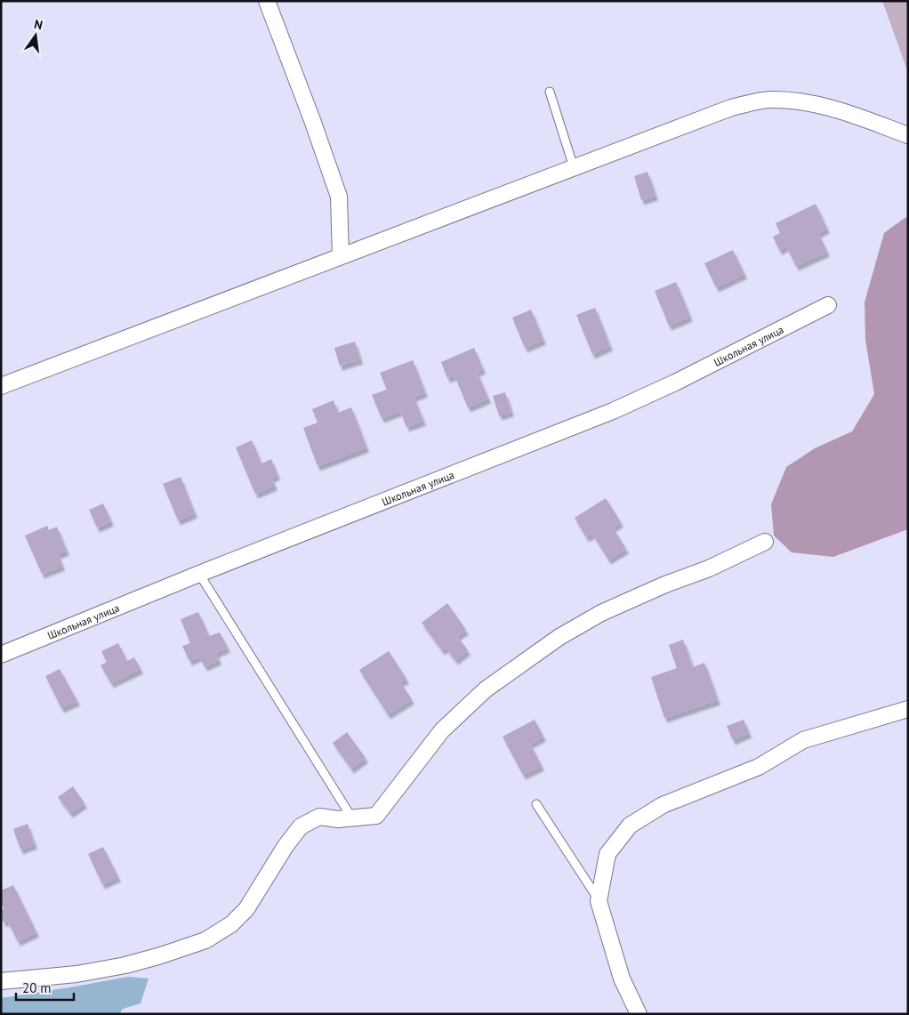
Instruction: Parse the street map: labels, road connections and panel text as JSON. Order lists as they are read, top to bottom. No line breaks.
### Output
{"streets":{"street":["Школьная улица"]},"scale_bar":"20 m","north":"top"}
